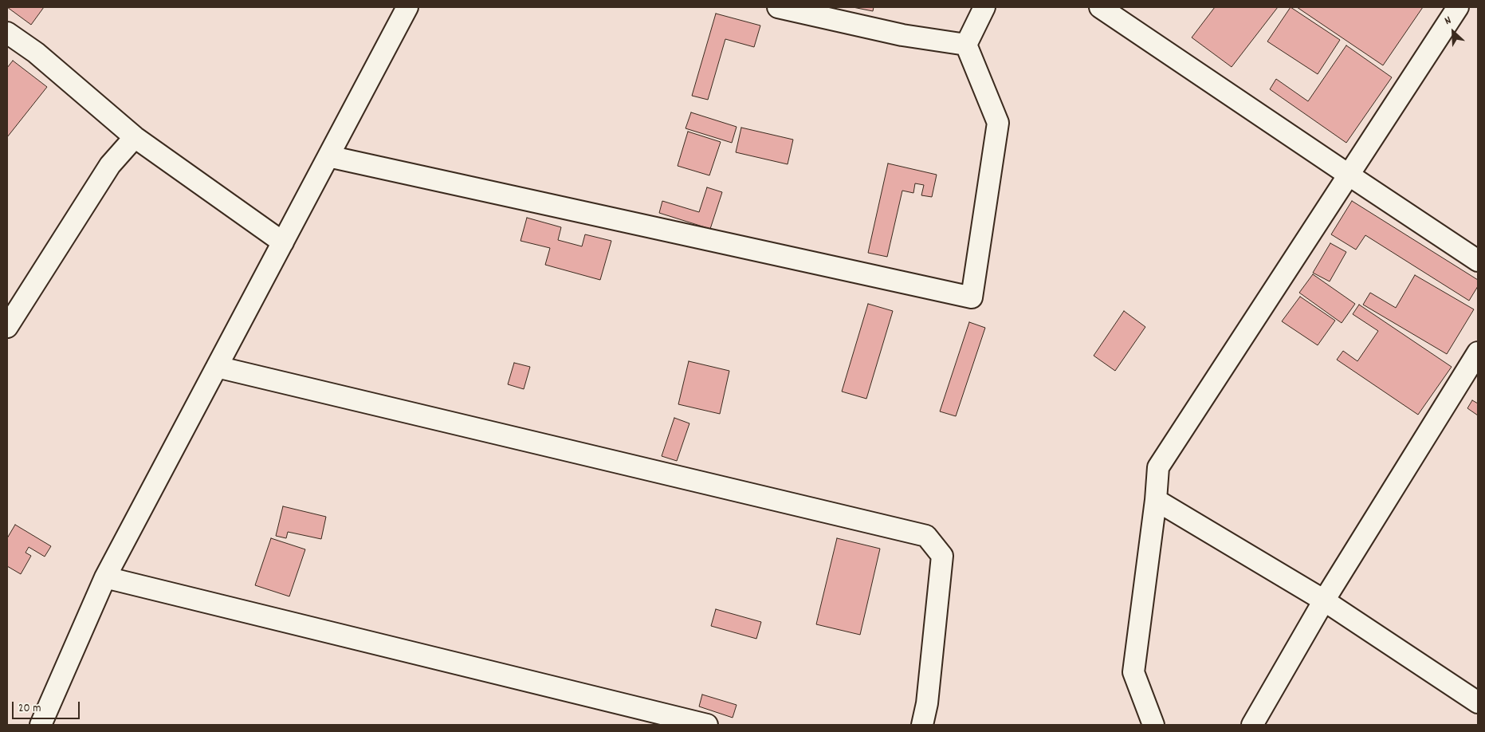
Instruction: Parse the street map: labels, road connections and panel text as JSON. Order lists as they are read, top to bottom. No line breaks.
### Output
{"scale_bar":"20 m","north":"top left"}
